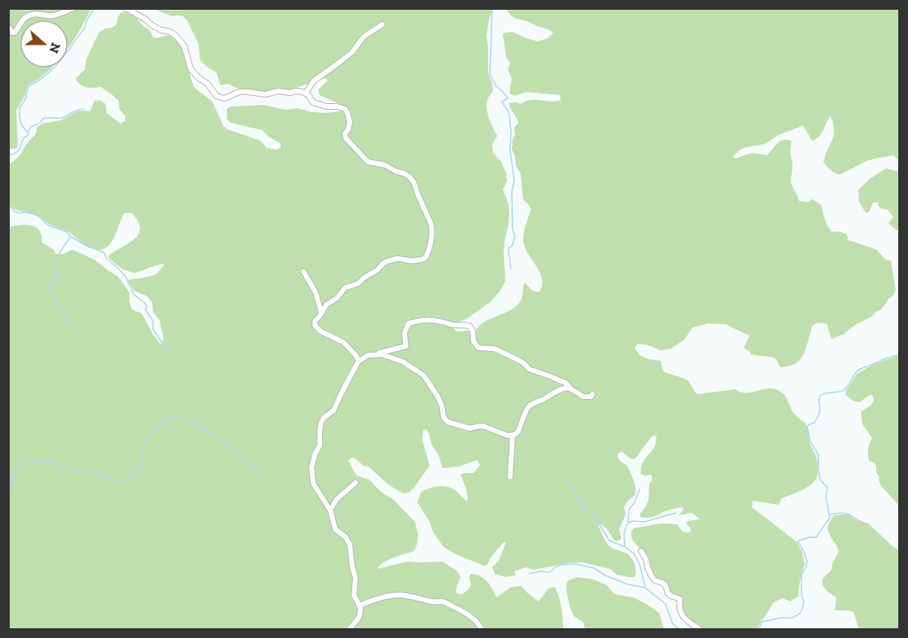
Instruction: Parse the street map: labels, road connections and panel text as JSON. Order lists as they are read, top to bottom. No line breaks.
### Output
{"north":"right"}
